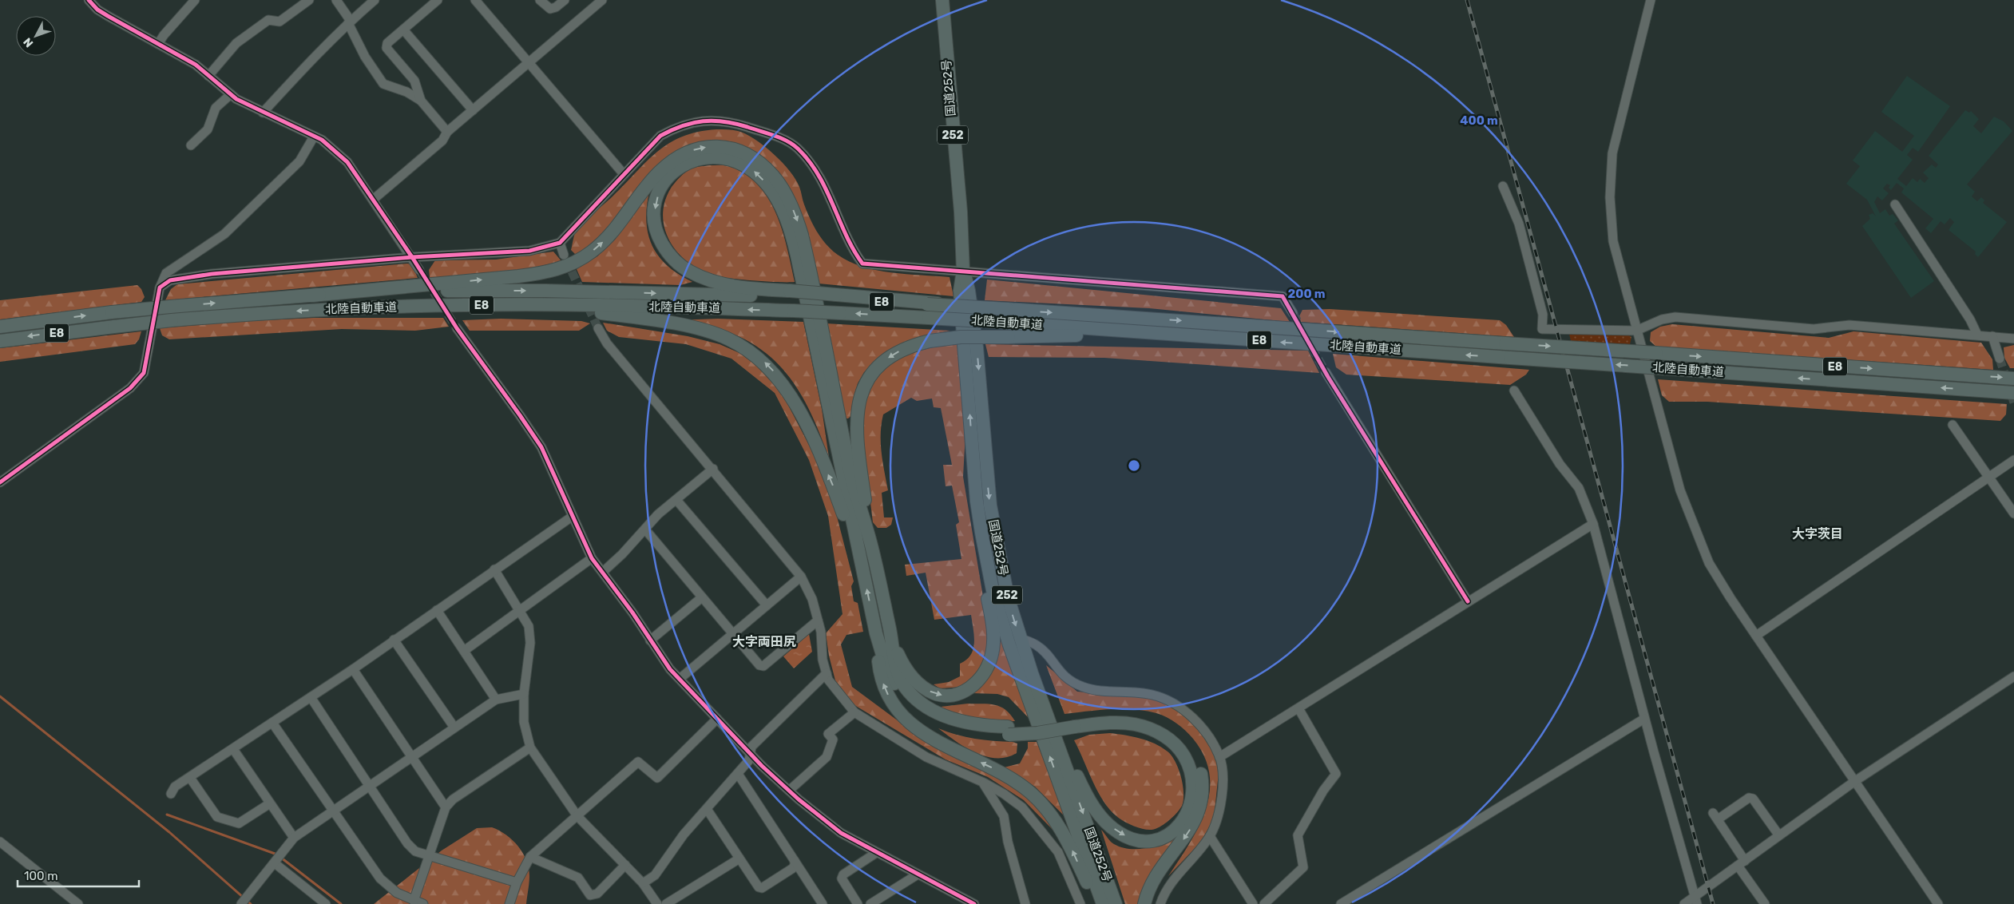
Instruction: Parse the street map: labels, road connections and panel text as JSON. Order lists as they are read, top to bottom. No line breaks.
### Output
{"streets":{"highway":["国道252号","252","E8","北陸自動車道"]},"districts":["大字茨目","大字両田尻"],"scale_bar":"100 m","north":"bottom left","rings":["400 m","200 m"]}
